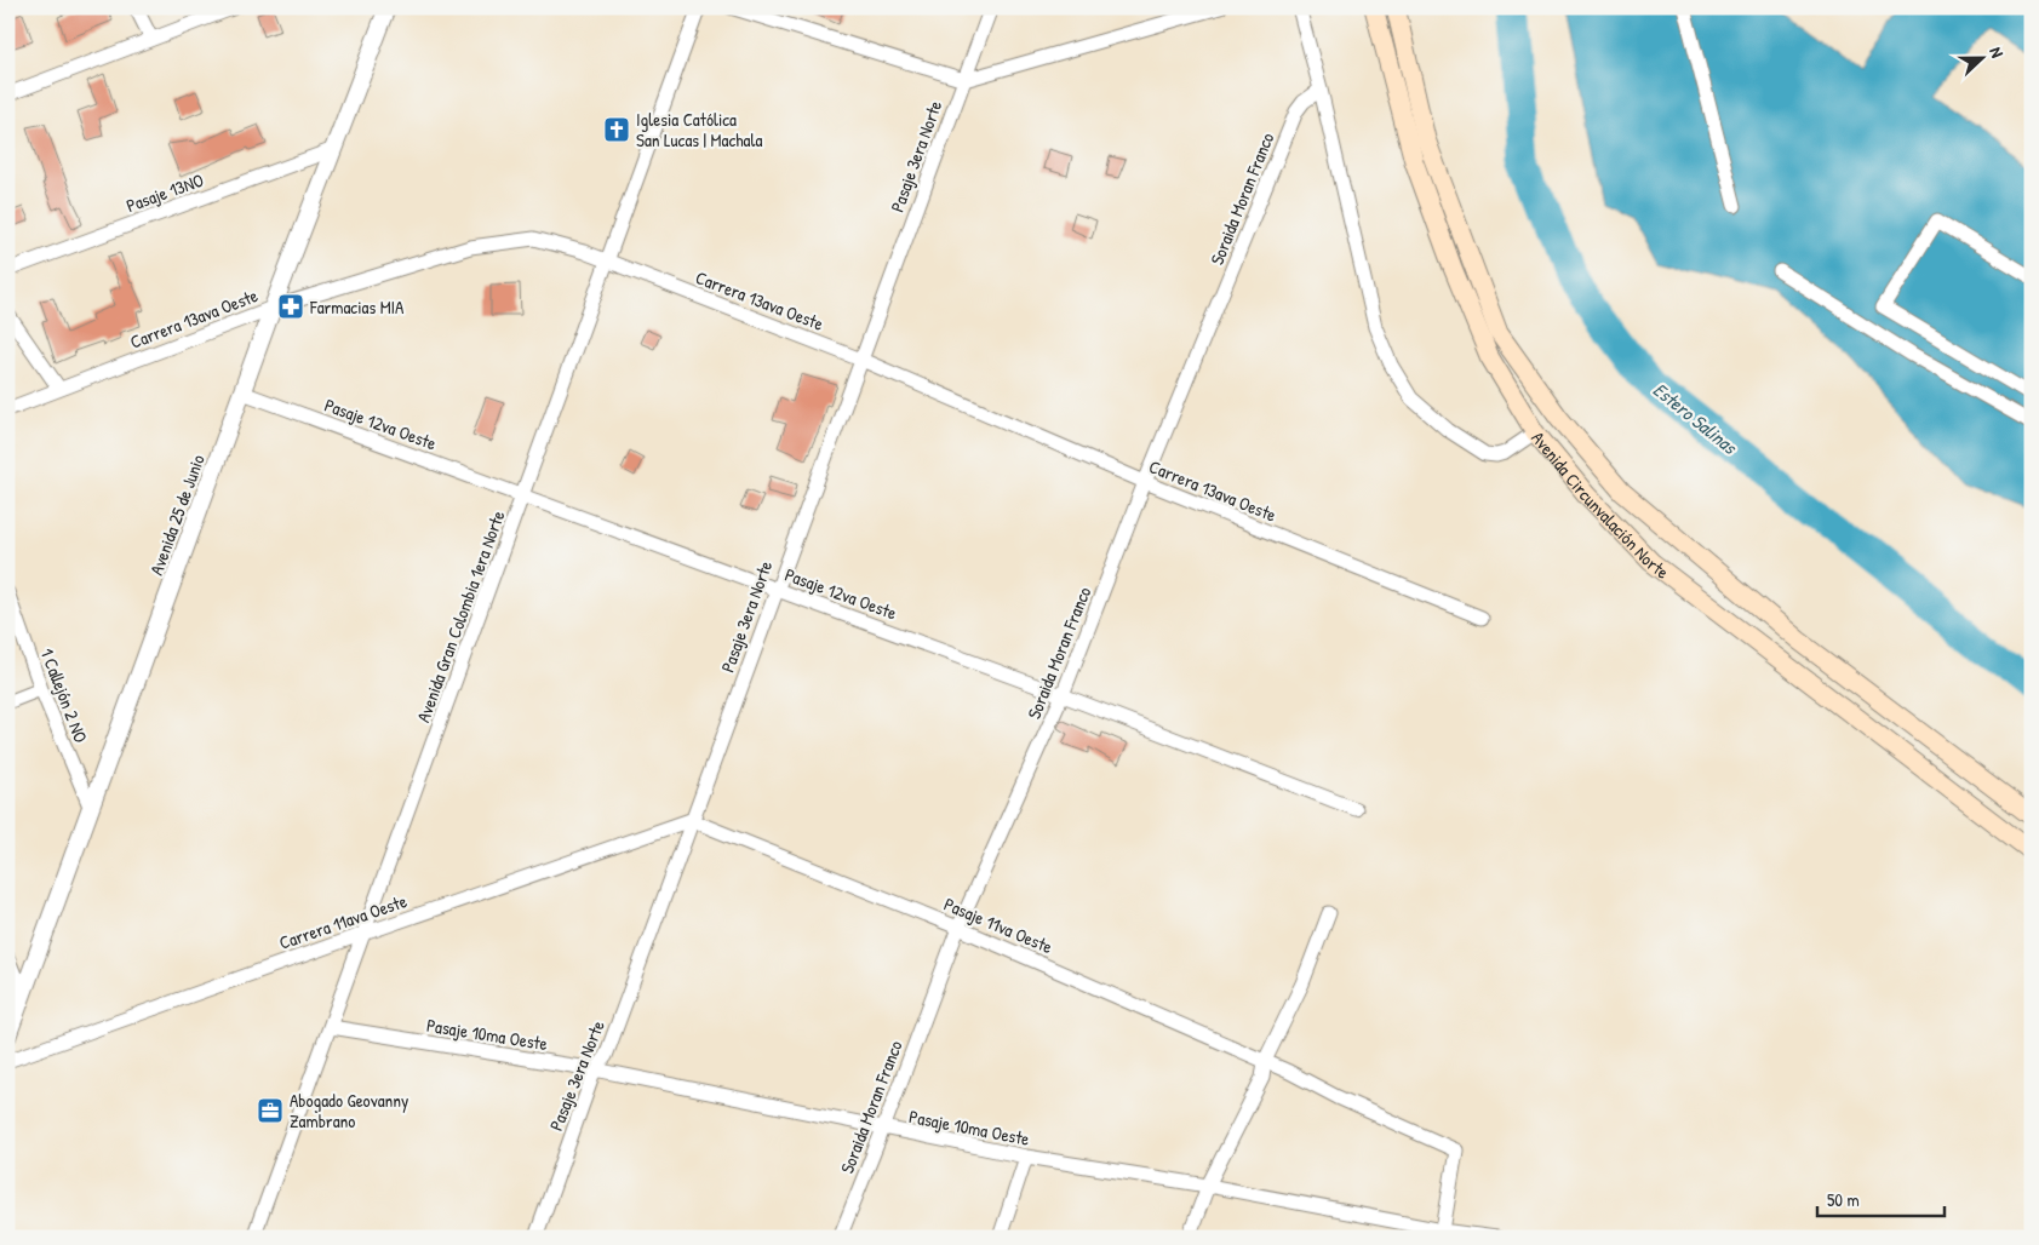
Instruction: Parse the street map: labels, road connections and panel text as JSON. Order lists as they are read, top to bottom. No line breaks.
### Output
{"streets":{"main road":["Avenida Circunvalación Norte"],"street":["Pasaje 3era Norte","Pasaje 13NO","Soraida Moran Franco","Carrera 13ava Oeste","Pasaje 12va Oeste","Avenida 25 de Junio","Avenida Gran Colombia 1era Norte","1 Callejón 2 NO","Carrera 11ava Oeste","Pasaje 11va Oeste","Pasaje 10ma Oeste"]},"crossings":[["Pasaje 3era Norte","Carrera 13ava Oeste"],["Pasaje 3era Norte","Pasaje 12va Oeste"],["Pasaje 3era Norte","Carrera 11ava Oeste"],["Pasaje 3era Norte","Pasaje 11va Oeste"],["Pasaje 3era Norte","Pasaje 10ma Oeste"],["Pasaje 13NO","Avenida 25 de Junio"],["Soraida Moran Franco","Carrera 13ava Oeste"],["Soraida Moran Franco","Pasaje 12va Oeste"],["Soraida Moran Franco","Pasaje 11va Oeste"],["Soraida Moran Franco","Pasaje 10ma Oeste"],["Carrera 13ava Oeste","Avenida 25 de Junio"],["Carrera 13ava Oeste","Avenida Gran Colombia 1era Norte"],["Pasaje 12va Oeste","Avenida 25 de Junio"],["Pasaje 12va Oeste","Avenida Gran Colombia 1era Norte"],["Avenida 25 de Junio","1 Callejón 2 NO"],["Avenida Gran Colombia 1era Norte","Carrera 11ava Oeste"],["Avenida Gran Colombia 1era Norte","Pasaje 10ma Oeste"],["Carrera 11ava Oeste","Pasaje 11va Oeste"],["Pasaje 11va Oeste","Pasaje 10ma Oeste"]],"water":["Estero Salinas"],"places":{"church":["Iglesia Católica San Lucas | Machala"],"pharmacy":["Farmacias MIA"],"office":["Abogado Geovanny Zambrano"]},"scale_bar":"50 m","north":"right"}
